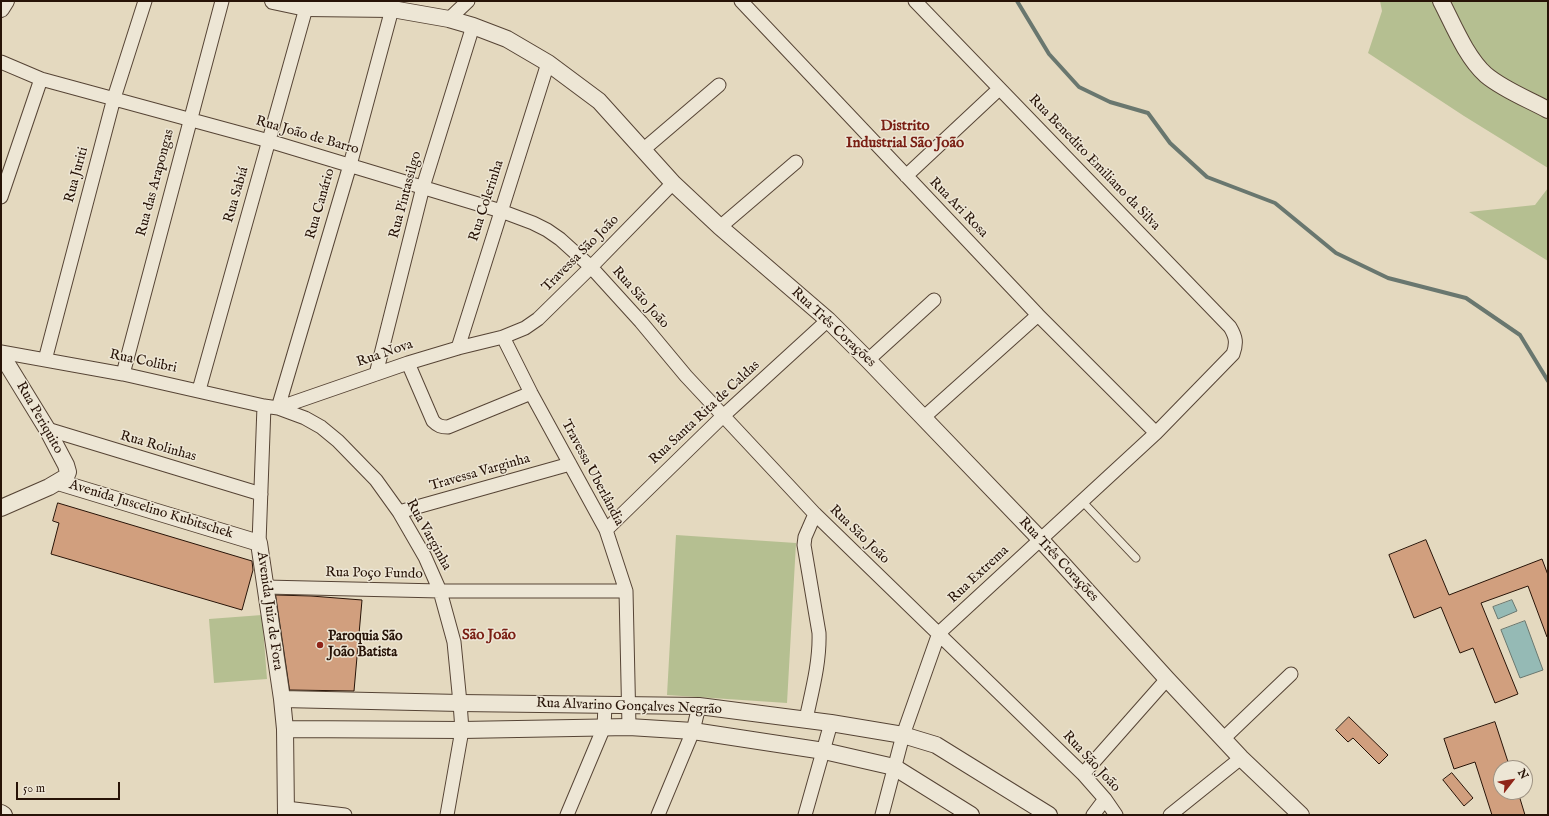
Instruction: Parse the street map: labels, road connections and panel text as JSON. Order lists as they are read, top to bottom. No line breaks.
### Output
{"streets":{"street":["Rua João de Barro","Rua Benedito Emiliano da Silva","Rua Juriti","Rua das Arapongas","Rua Sabiá","Rua Pintassilgo","Rua Colerinha","Rua Canário","Rua Ari Rosa","Travessa São João","Rua São João","Rua Três Corações","Rua Nova","Rua Colibri","Rua Santa Rita de Caldas","Rua Periquito","Rua Rolinhas","Travessa Varginha","Travessa Uberlândia","Avenida Juscelino Kubitschek","Rua Varginha","Rua Poço Fundo","Rua Extrema","Avenida Juiz de Fora","Rua Alvarino Gonçalves Negrão"]},"crossings":[["Rua João de Barro","Rua Juriti"],["Rua João de Barro","Rua das Arapongas"],["Rua João de Barro","Rua Sabiá"],["Rua João de Barro","Rua Pintassilgo"],["Rua João de Barro","Rua Colerinha"],["Rua João de Barro","Rua Canário"],["Rua João de Barro","Travessa São João"],["Rua João de Barro","Rua São João"],["Rua Benedito Emiliano da Silva","Rua Extrema"],["Rua Juriti","Rua Colibri"],["Rua das Arapongas","Rua Colibri"],["Rua Sabiá","Rua Três Corações"],["Rua Sabiá","Rua Colibri"],["Rua Pintassilgo","Rua Três Corações"],["Rua Pintassilgo","Rua Nova"],["Rua Colerinha","Rua Três Corações"],["Rua Colerinha","Rua Nova"],["Rua Canário","Rua Três Corações"],["Rua Canário","Rua Nova"],["Rua Canário","Rua Colibri"],["Rua Canário","Rua Varginha"],["Rua Ari Rosa","Rua Extrema"],["Travessa São João","Rua São João"],["Travessa São João","Rua Três Corações"],["Travessa São João","Rua Nova"],["Travessa São João","Travessa Uberlândia"],["Rua São João","Rua Santa Rita de Caldas"],["Rua São João","Rua Extrema"],["Rua Três Corações","Rua Santa Rita de Caldas"],["Rua Três Corações","Rua Extrema"],["Rua Nova","Rua Colibri"],["Rua Nova","Travessa Uberlândia"],["Rua Nova","Rua Varginha"],["Rua Colibri","Rua Periquito"],["Rua Colibri","Rua Varginha"],["Rua Colibri","Avenida Juiz de Fora"],["Rua Santa Rita de Caldas","Travessa Uberlândia"],["Rua Periquito","Rua Rolinhas"],["Rua Periquito","Avenida Juscelino Kubitschek"],["Rua Rolinhas","Avenida Juiz de Fora"],["Travessa Varginha","Travessa Uberlândia"],["Travessa Varginha","Rua Varginha"],["Travessa Uberlândia","Rua Poço Fundo"],["Travessa Uberlândia","Rua Alvarino Gonçalves Negrão"],["Avenida Juscelino Kubitschek","Avenida Juiz de Fora"],["Rua Varginha","Rua Poço Fundo"],["Rua Varginha","Rua Alvarino Gonçalves Negrão"],["Rua Poço Fundo","Avenida Juiz de Fora"],["Avenida Juiz de Fora","Rua Alvarino Gonçalves Negrão"]],"districts":["Distrito Industrial São João","São João"],"places":["Paroquia São João Batista"],"scale_bar":"50 m","north":"top right"}
